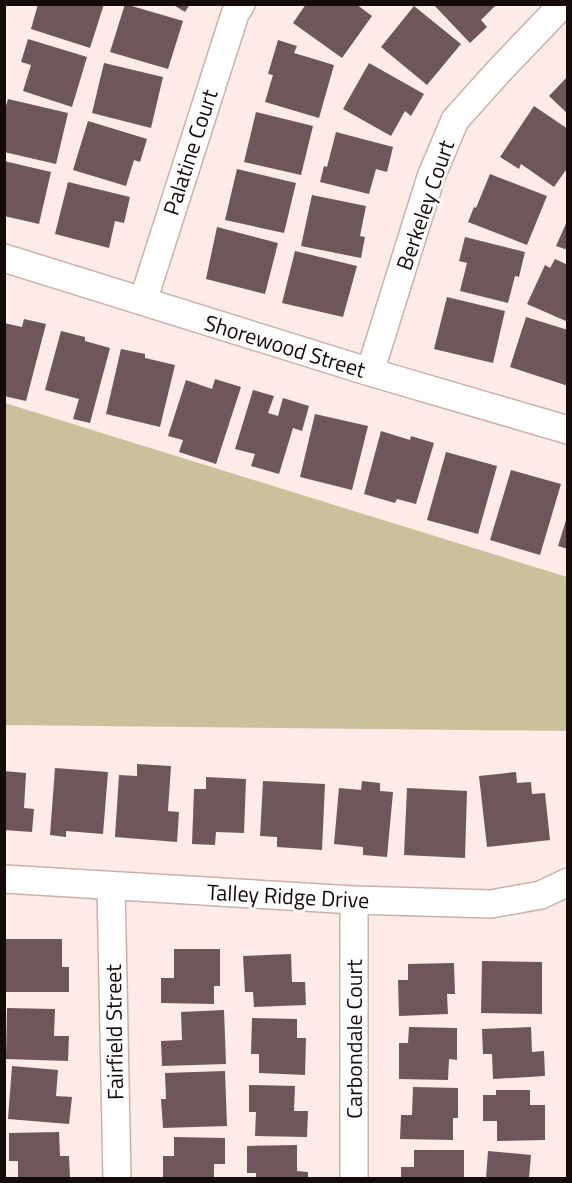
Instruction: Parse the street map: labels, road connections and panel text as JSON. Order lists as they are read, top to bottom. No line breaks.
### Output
{"streets":{"street":["Palatine Court","Berkeley Court","Shorewood Street","Talley Ridge Drive","Fairfield Street","Carbondale Court"]},"crossings":[["Palatine Court","Shorewood Street"],["Berkeley Court","Shorewood Street"],["Talley Ridge Drive","Fairfield Street"],["Talley Ridge Drive","Carbondale Court"]]}
